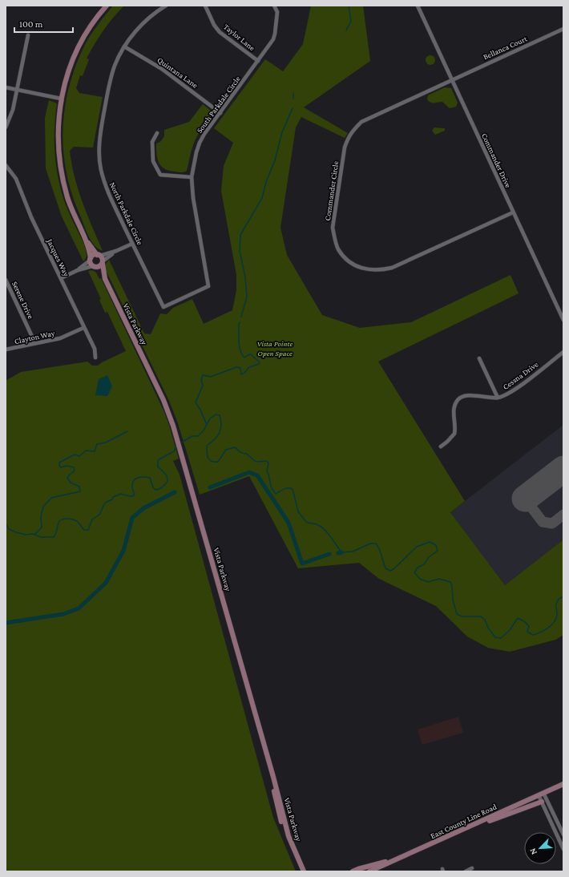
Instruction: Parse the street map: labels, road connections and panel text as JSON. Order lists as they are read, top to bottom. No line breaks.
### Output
{"streets":{"street":["Taylor Lane","Bellanca Court","Quintana Lane","South Parkdale Circle","Commander Drive","Commander Circle","North Parkdale Circle","Jacques Way","Serene Drive","Vista Parkway","Clayton Way","Cessna Drive","East County Line Road"]},"crossings":[["Taylor Lane","South Parkdale Circle"],["Bellanca Court","Commander Drive"],["Bellanca Court","Commander Circle"],["Quintana Lane","South Parkdale Circle"],["Quintana Lane","North Parkdale Circle"],["South Parkdale Circle","North Parkdale Circle"],["Commander Drive","Commander Circle"],["Jacques Way","Clayton Way"],["Serene Drive","Clayton Way"]],"parks":["Vista Pointe Open Space"],"scale_bar":"100 m","north":"bottom left"}
